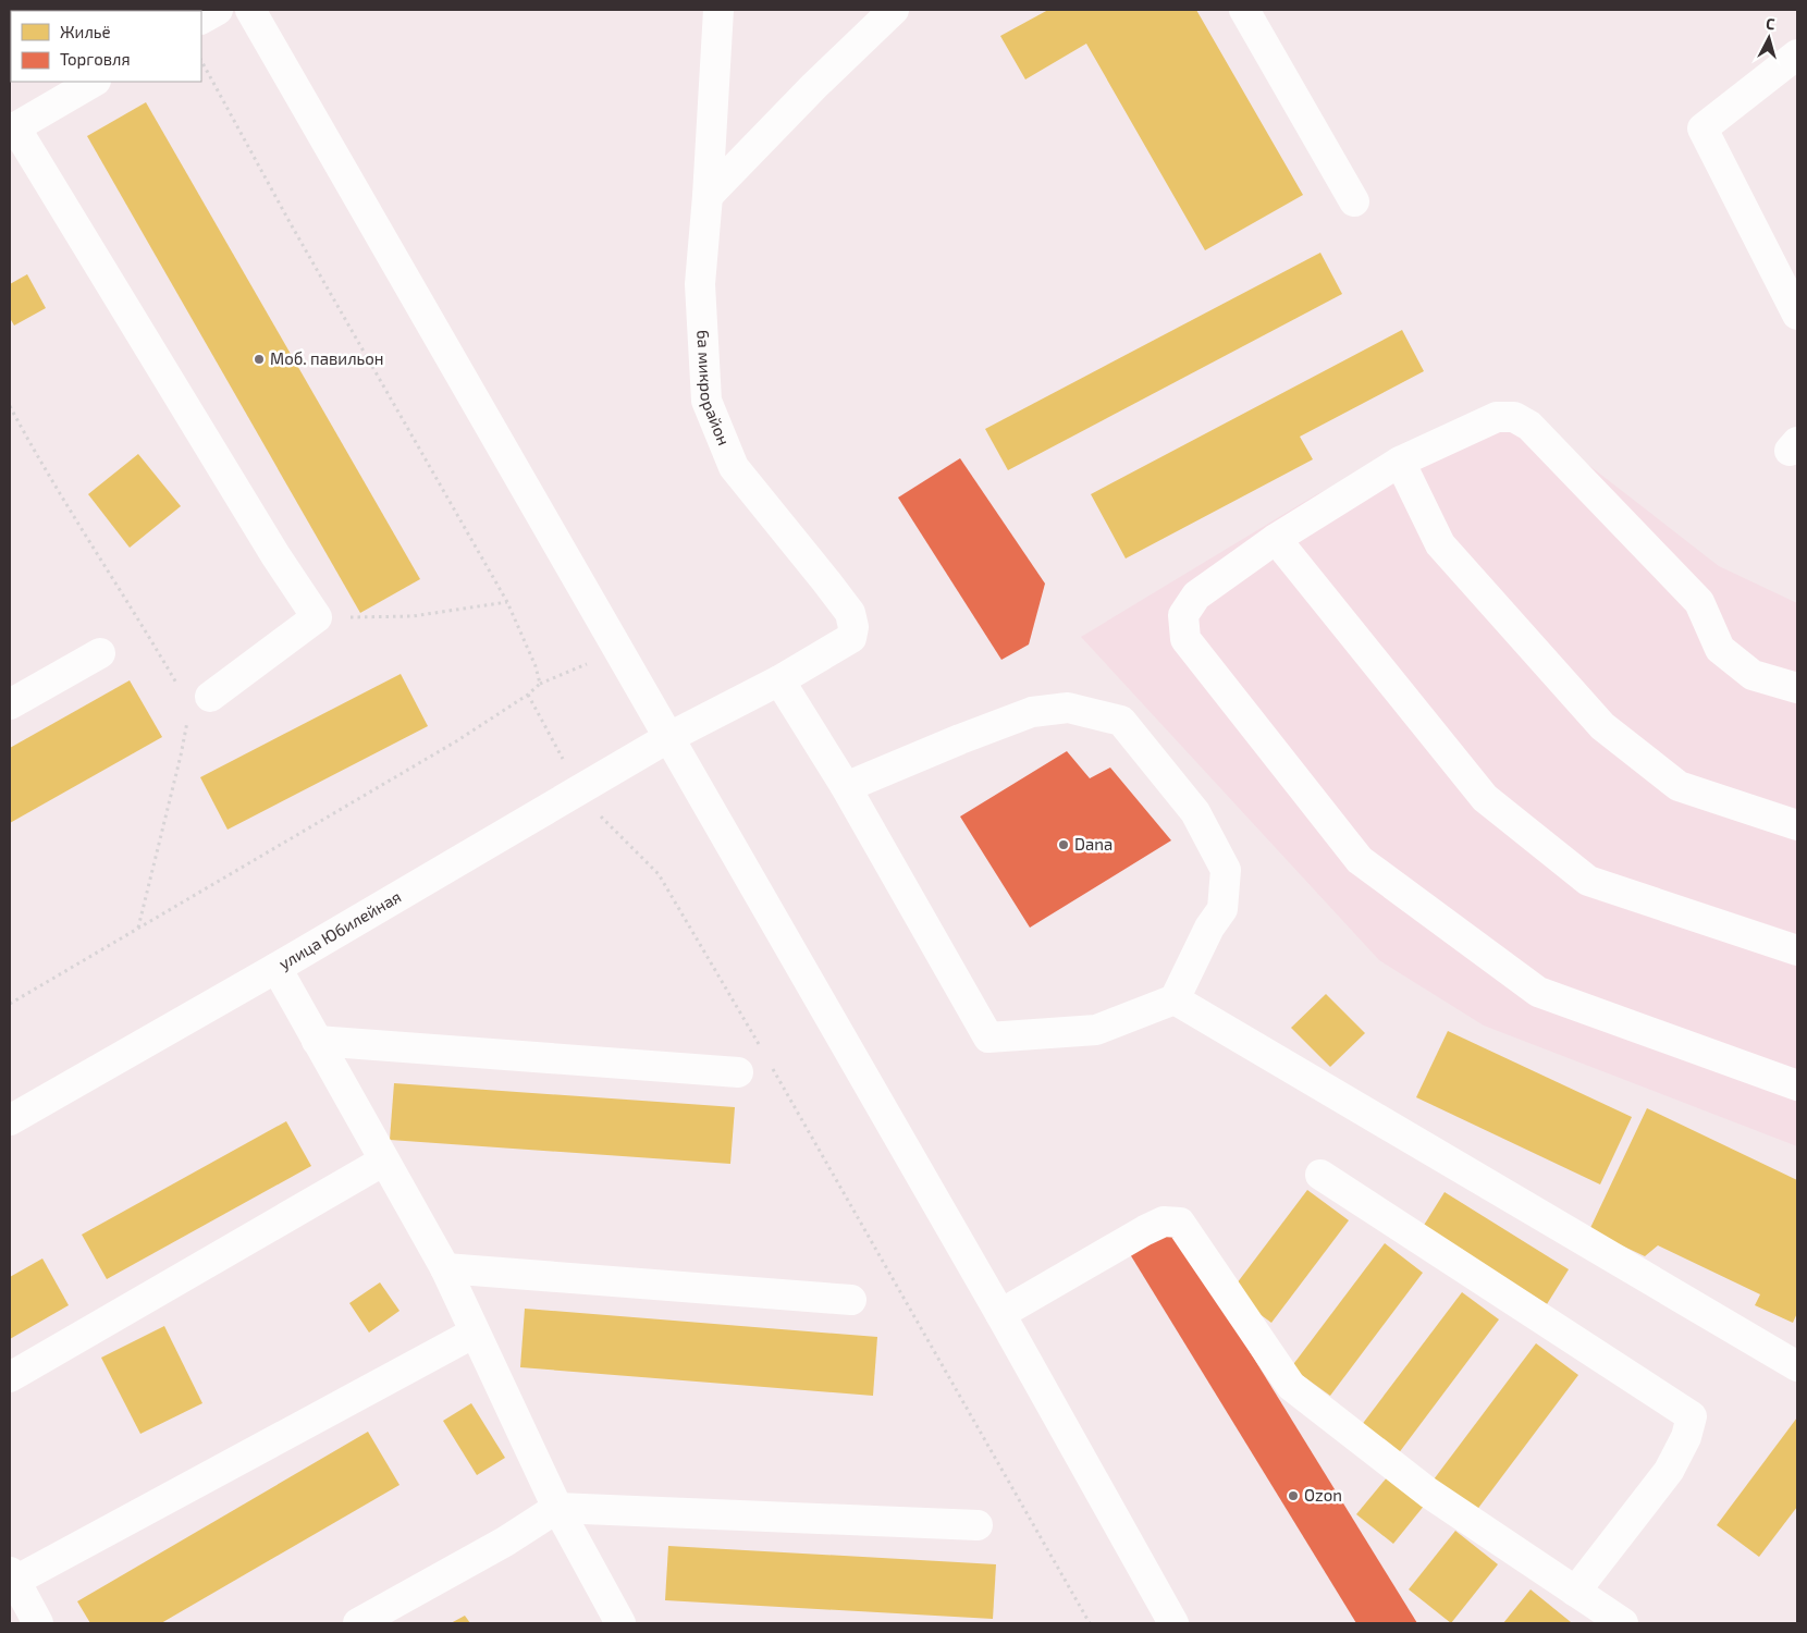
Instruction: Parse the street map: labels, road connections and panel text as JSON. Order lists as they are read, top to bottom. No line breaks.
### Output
{"streets":{"street":["6а микрорайон","улица Юбилейная"]},"crossings":[["6а микрорайон","улица Юбилейная"]],"places":["Моб. павильон","Dana","Ozon"],"legend":["Жильё","Торговля"],"north":"top"}
